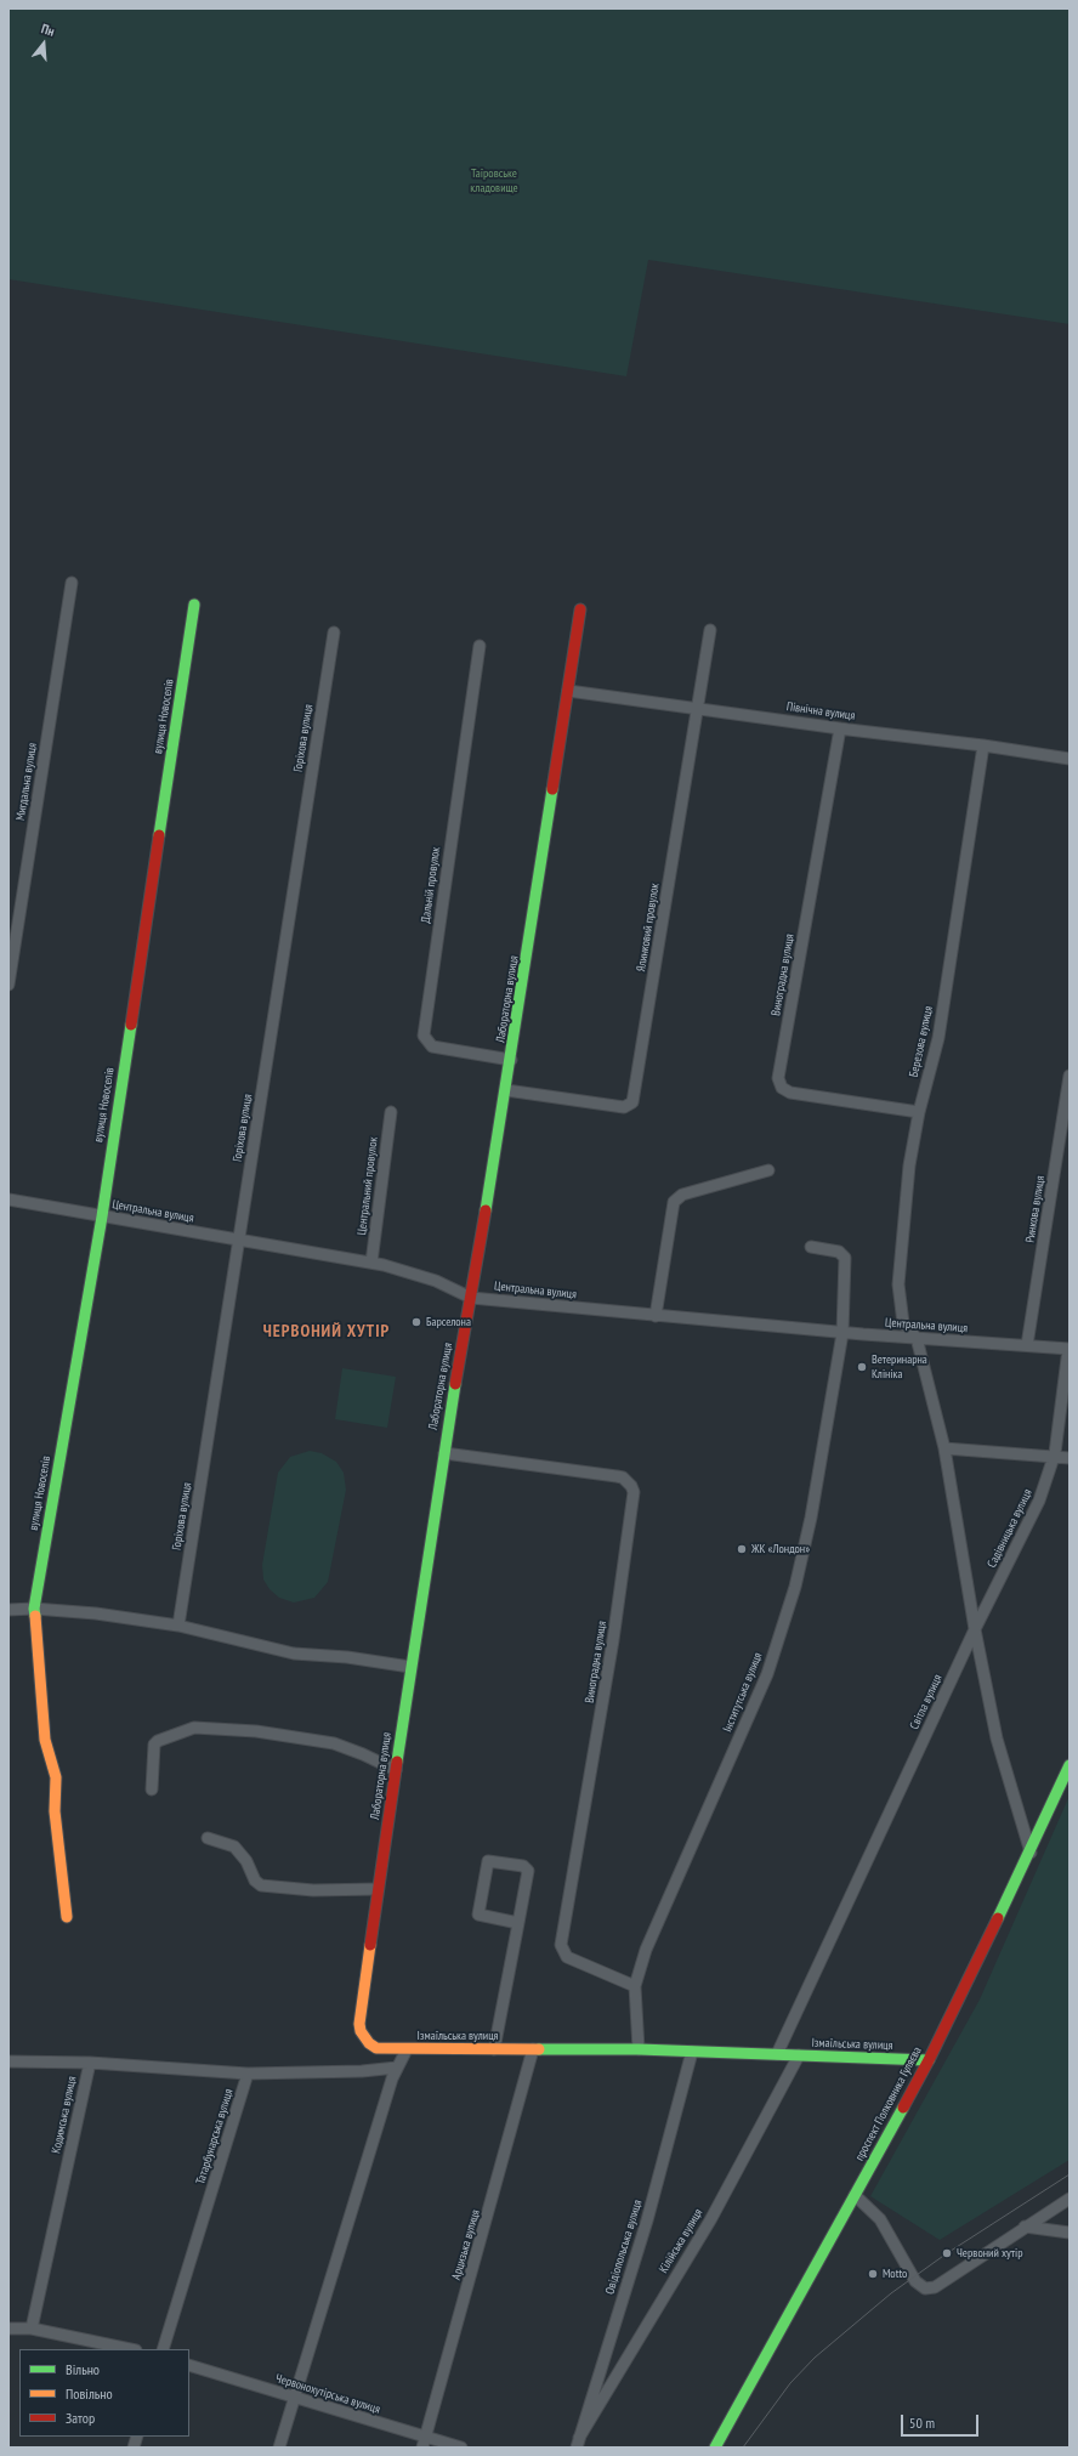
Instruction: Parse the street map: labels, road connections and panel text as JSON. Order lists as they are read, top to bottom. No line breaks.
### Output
{"streets":{"street":["Північна вулиця","вулиця Новоселів","Горіхова вулиця","Мигдальна вулиця","Дальній провулок","Ялинковий провулок","Виноградна вулиця","Лабораторна вулиця","Березова вулиця","Центральний провулок","Ринкова вулиця","Центральна вулиця","Садівницька вулиця","Інститутська вулиця","Світла вулиця","Ізмаїльська вулиця","проспект Полковника Гуляєва","Кодимська вулиця","Татарбунарська вулиця","Кілійська вулиця","Арцизька вулиця","Овідіопольська вулиця","Червонохутірська вулиця"]},"crossings":[["Північна вулиця","Ялинковий провулок"],["Північна вулиця","Виноградна вулиця"],["Північна вулиця","Лабораторна вулиця"],["Північна вулиця","Березова вулиця"],["вулиця Новоселів","Центральна вулиця"],["Горіхова вулиця","Центральна вулиця"],["Дальній провулок","Лабораторна вулиця"],["Ялинковий провулок","Лабораторна вулиця"],["Виноградна вулиця","Лабораторна вулиця"],["Виноградна вулиця","Березова вулиця"],["Виноградна вулиця","Інститутська вулиця"],["Лабораторна вулиця","Центральна вулиця"],["Лабораторна вулиця","Ізмаїльська вулиця"],["Березова вулиця","Центральна вулиця"],["Центральний провулок","Центральна вулиця"],["Ринкова вулиця","Центральна вулиця"],["Центральна вулиця","Садівницька вулиця"],["Центральна вулиця","Інститутська вулиця"],["Садівницька вулиця","Світла вулиця"],["Інститутська вулиця","Ізмаїльська вулиця"],["Світла вулиця","Ізмаїльська вулиця"],["Ізмаїльська вулиця","проспект Полковника Гуляєва"],["Ізмаїльська вулиця","Кілійська вулиця"],["Ізмаїльська вулиця","Арцизька вулиця"],["Ізмаїльська вулиця","Овідіопольська вулиця"],["Ізмаїльська вулиця","Червонохутірська вулиця"],["Кілійська вулиця","Овідіопольська вулиця"],["Арцизька вулиця","Червонохутірська вулиця"]],"districts":["ЧЕРВОНИЙ ХУТІР"],"parks":["Таїровське кладовище"],"places":["Барселона","Ветеринарна Клініка","ЖК «Лондон»","Червоний хутір","Motto"],"legend":["Вільно","Повільно","Затор"],"scale_bar":"50 m","north":"top"}
